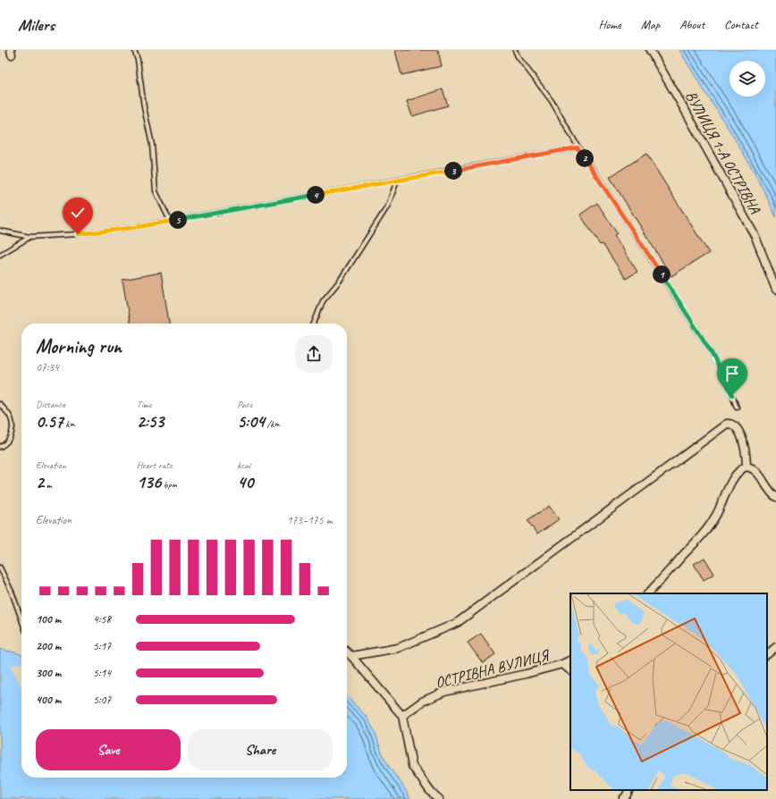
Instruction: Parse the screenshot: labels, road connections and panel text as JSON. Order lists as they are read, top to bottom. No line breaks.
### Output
{"streets":{"street":["ВУЛИЦЯ 1-А ОСТРІВНА","ОСТРІВНА ВУЛИЦЯ"]},"page":{"header":"Milers","nav":["Home","Map","About","Contact"],"pins":["2","3","4","5","1"],"heading":["Morning run","07:34"],"stats":[["Distance","0.57 km"],["Time","2:53"],["Pace","5:04 /km"],["Elevation","2 m"],["Heart rate","136 bpm"],["kcal","40"]],"chart":["Elevation","173–175 m"],"list":[{"name":"100 m","note":"4:58"},{"name":"200 m","note":"5:17"},{"name":"300 m","note":"5:14"},{"name":"400 m","note":"5:07"}],"buttons":["Save","Share"]}}
